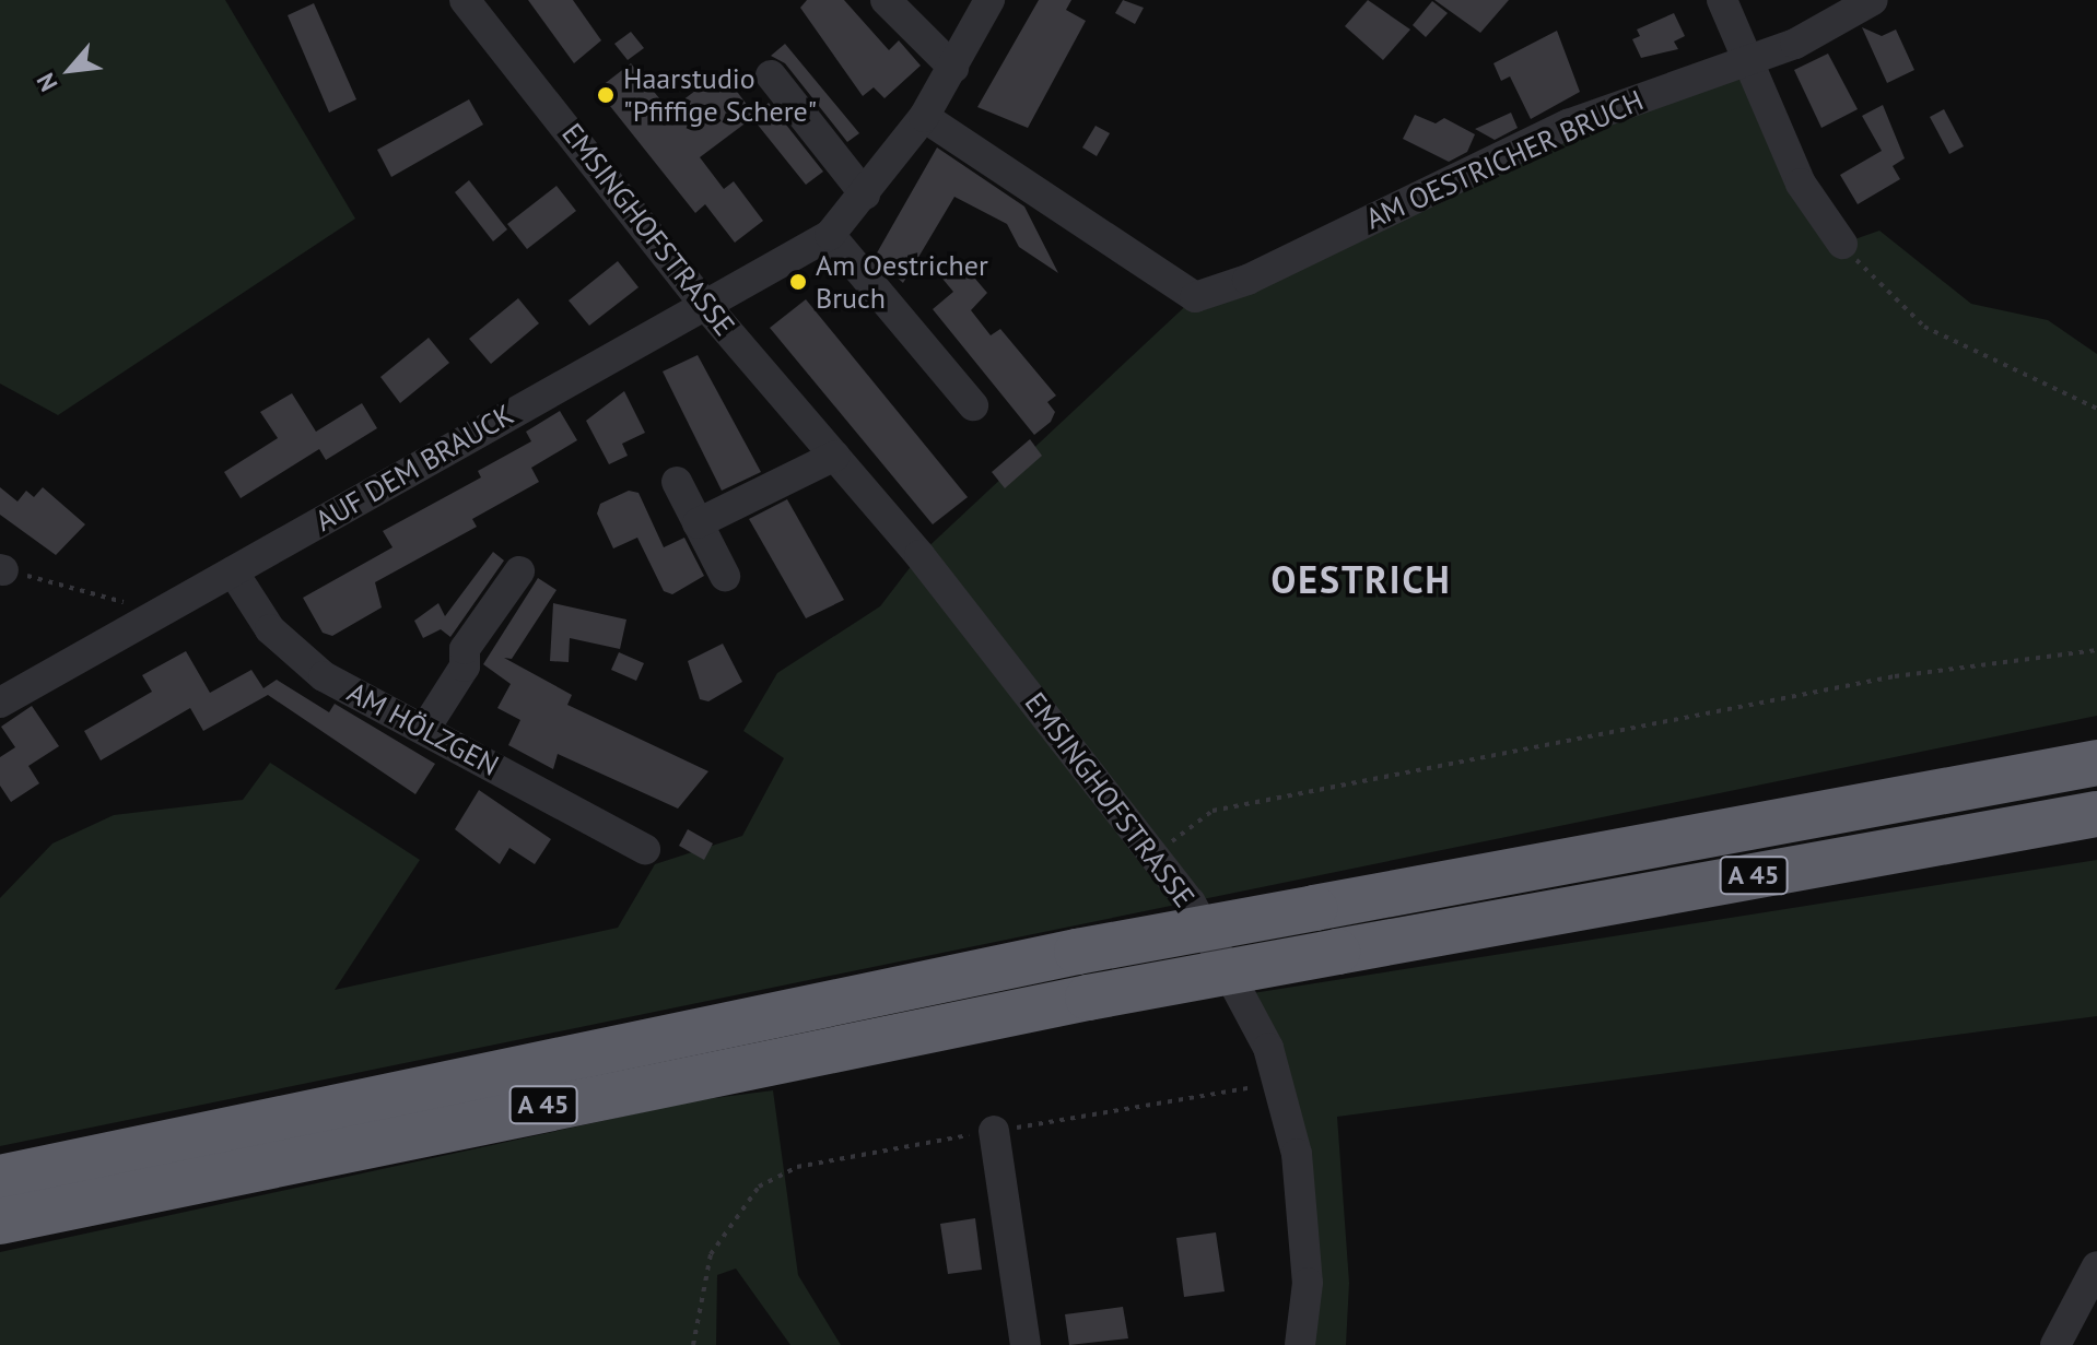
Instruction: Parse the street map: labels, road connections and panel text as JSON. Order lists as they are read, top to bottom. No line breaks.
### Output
{"streets":{"highway":["A 45"],"street":["AM OESTRICHER BRUCH","EMSINGHOFSTRASSE","AUF DEM BRAUCK","AM HÖLZGEN"]},"crossings":[["AM OESTRICHER BRUCH","AUF DEM BRAUCK"],["EMSINGHOFSTRASSE","AUF DEM BRAUCK"],["AUF DEM BRAUCK","AM HÖLZGEN"]],"districts":["OESTRICH"],"places":["Haarstudio \"Pfiffige Schere\"","Am Oestricher Bruch"],"north":"bottom left"}
